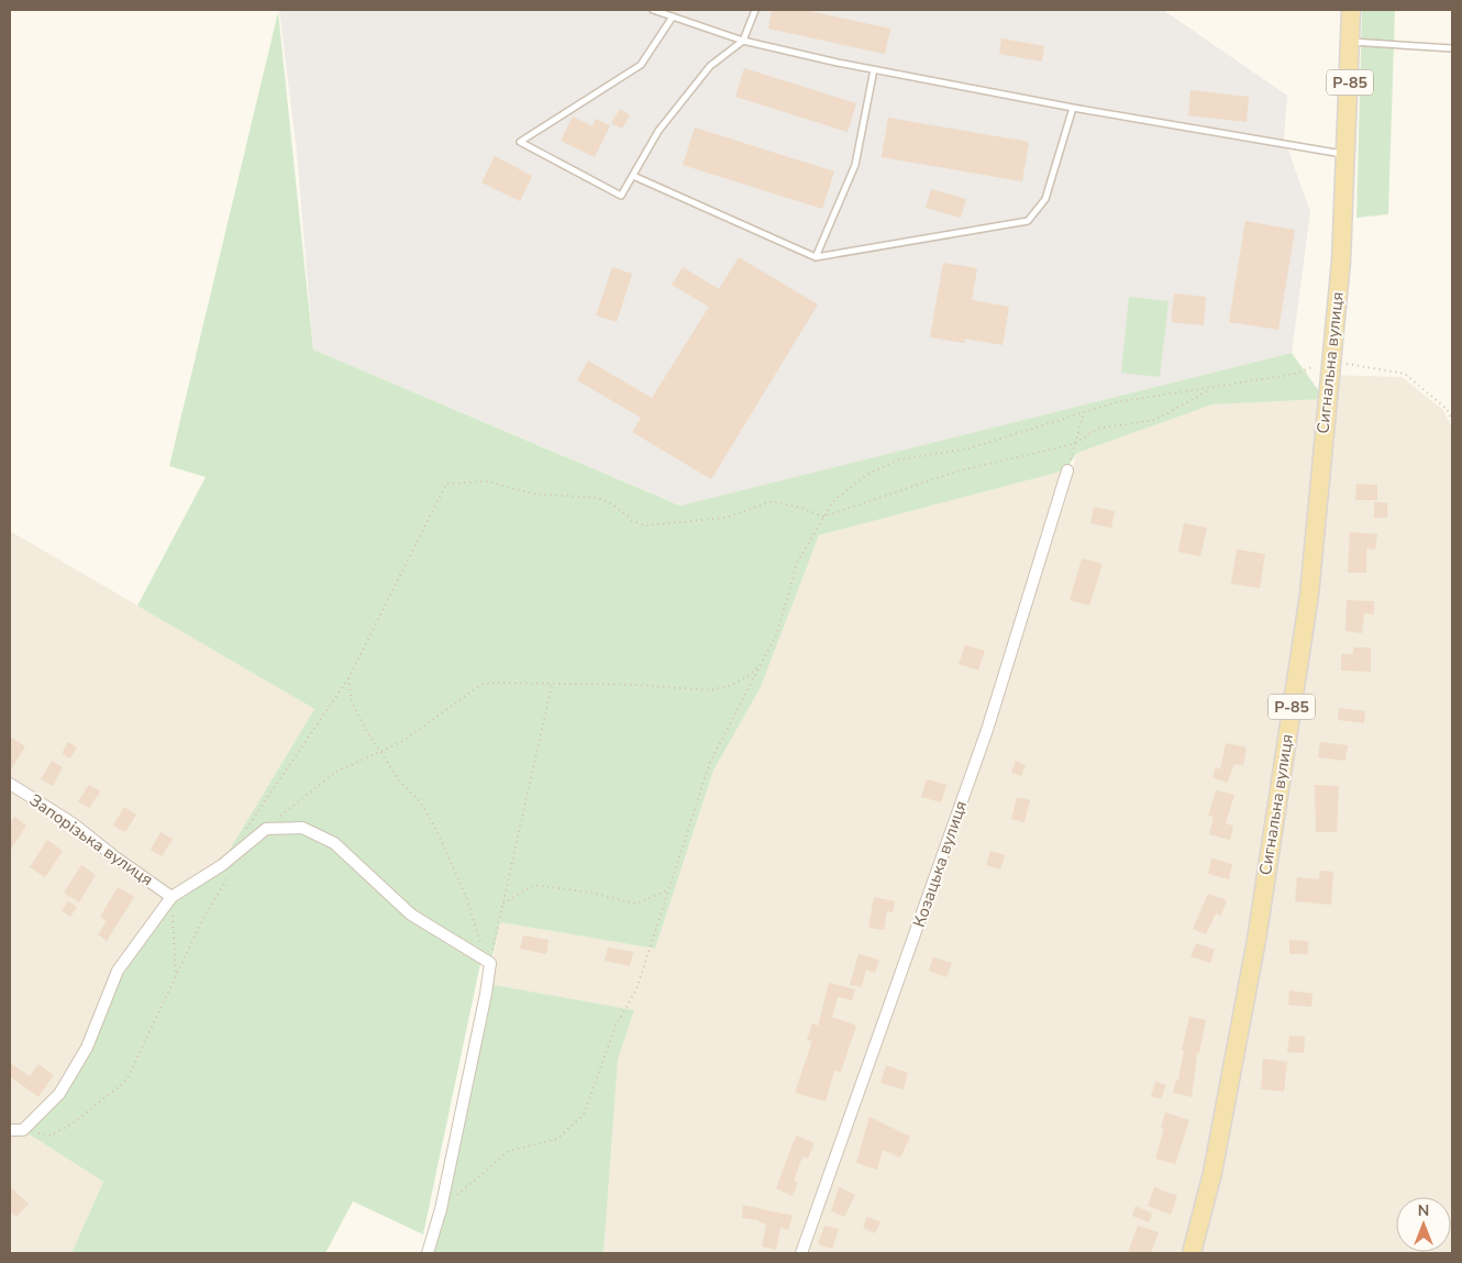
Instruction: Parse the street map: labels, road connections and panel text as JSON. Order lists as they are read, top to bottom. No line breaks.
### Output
{"streets":{"main road":["Р-85","Сигнальна вулиця"],"street":["Запорізька вулиця","Козацька вулиця"]},"crossings":[["Р-85","Сигнальна вулиця"]],"north":"top"}
